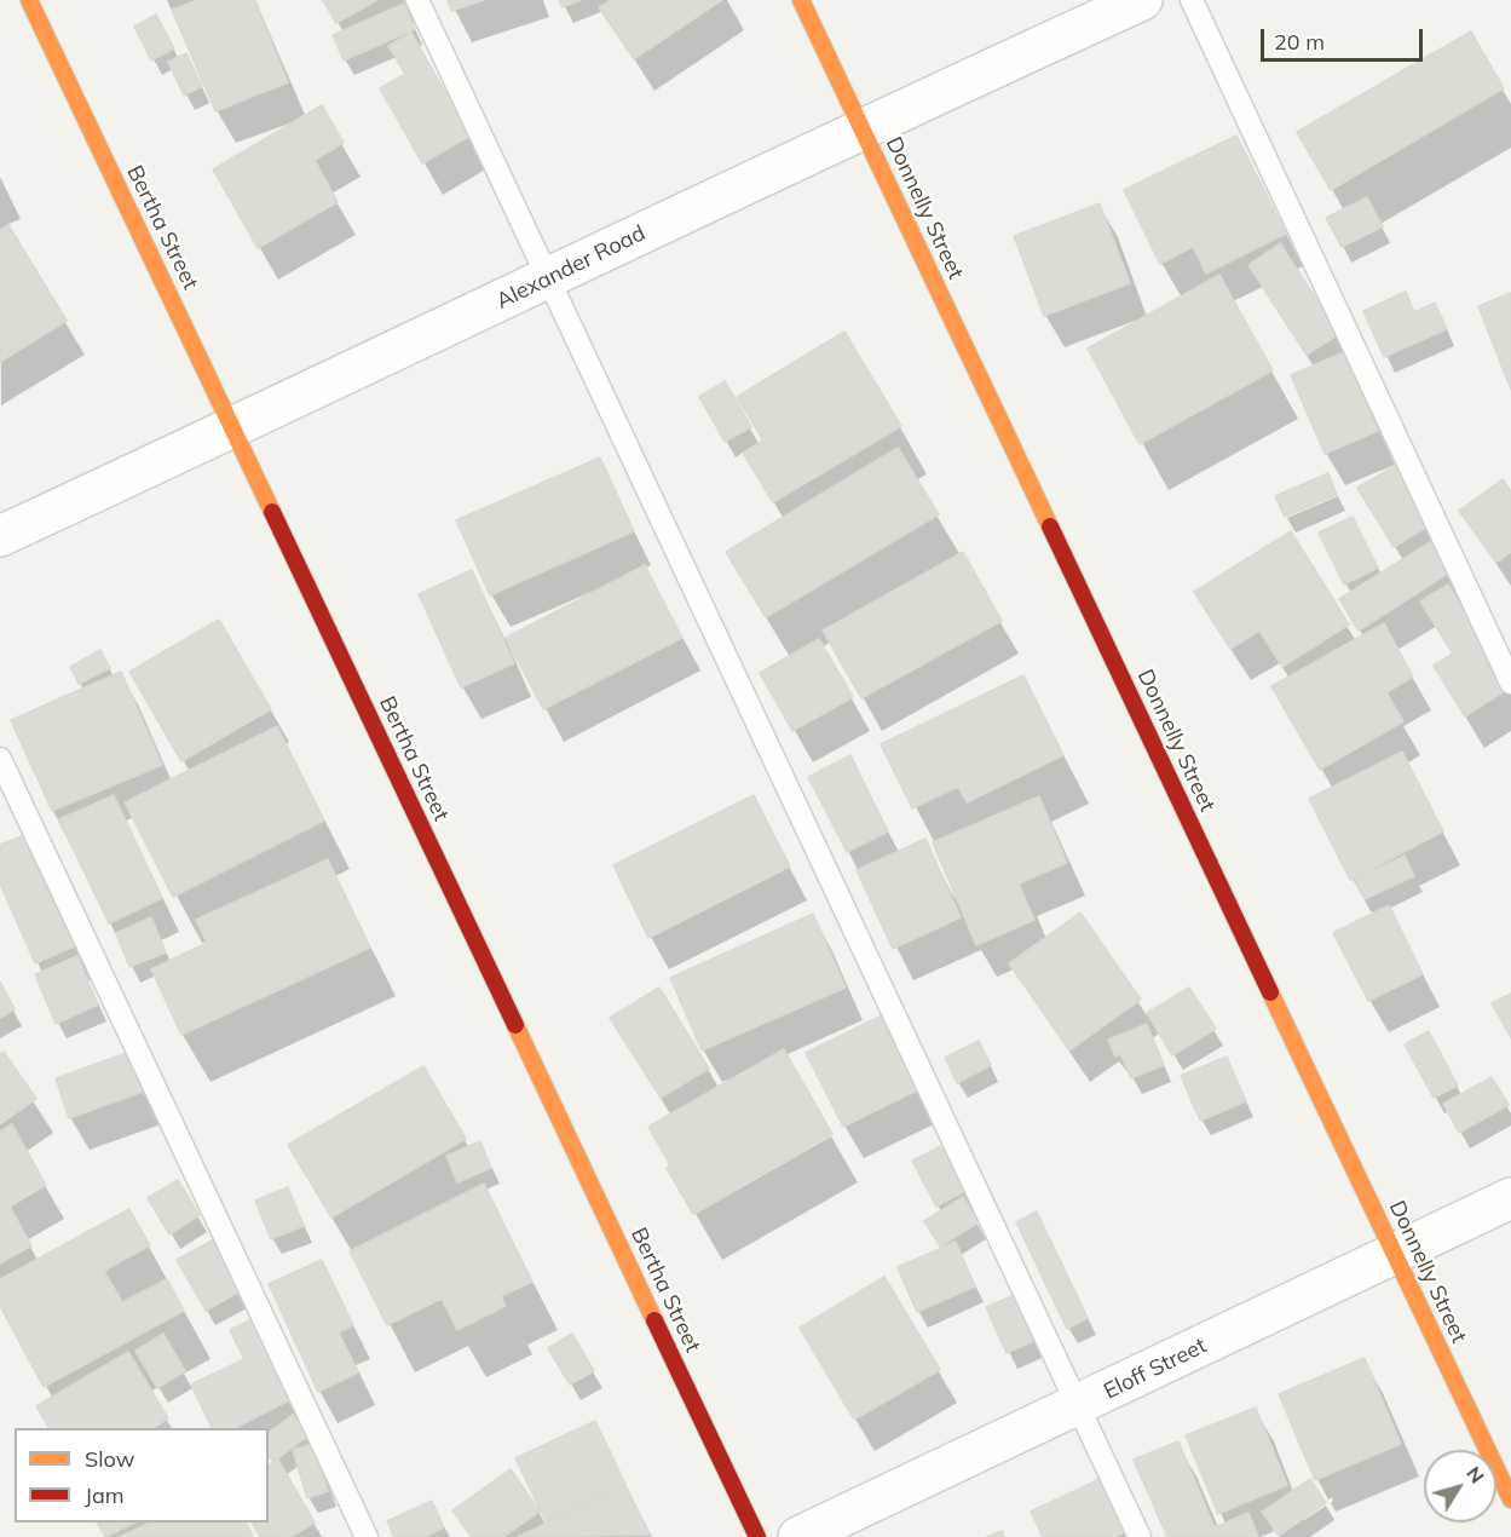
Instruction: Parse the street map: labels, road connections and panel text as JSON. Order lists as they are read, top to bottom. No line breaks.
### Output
{"streets":{"street":["Donnelly Street","Bertha Street","Alexander Road","Eloff Street"]},"crossings":[["Donnelly Street","Alexander Road"],["Donnelly Street","Eloff Street"],["Bertha Street","Alexander Road"]],"legend":["Slow","Jam"],"scale_bar":"20 m","north":"top right"}
